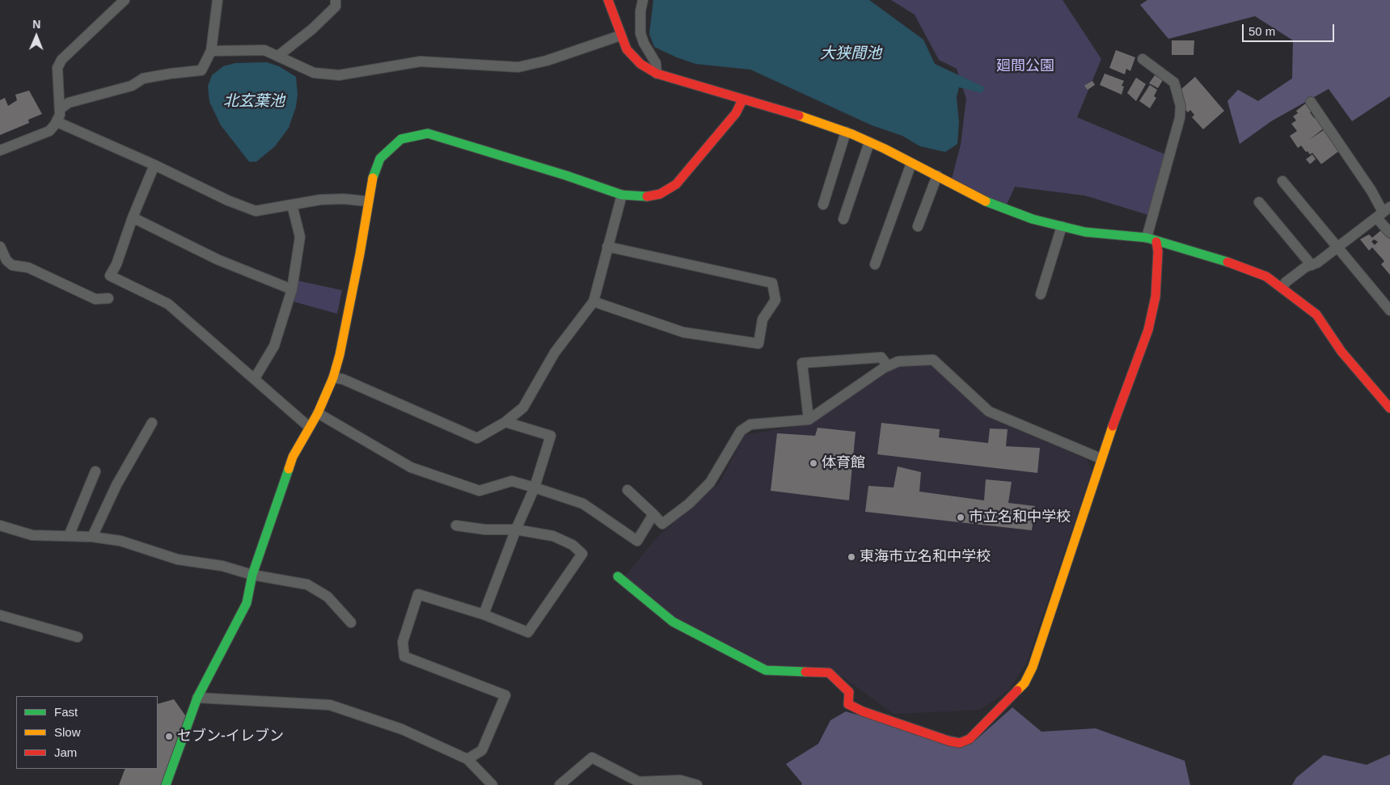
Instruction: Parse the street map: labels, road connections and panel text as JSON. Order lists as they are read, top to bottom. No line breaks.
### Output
{"water":["大狭間池","北玄葉池"],"parks":["廻間公園"],"places":["体育館","市立名和中学校","東海市立名和中学校","セブン-イレブン"],"legend":["Fast","Slow","Jam"],"scale_bar":"50 m","north":"top"}
